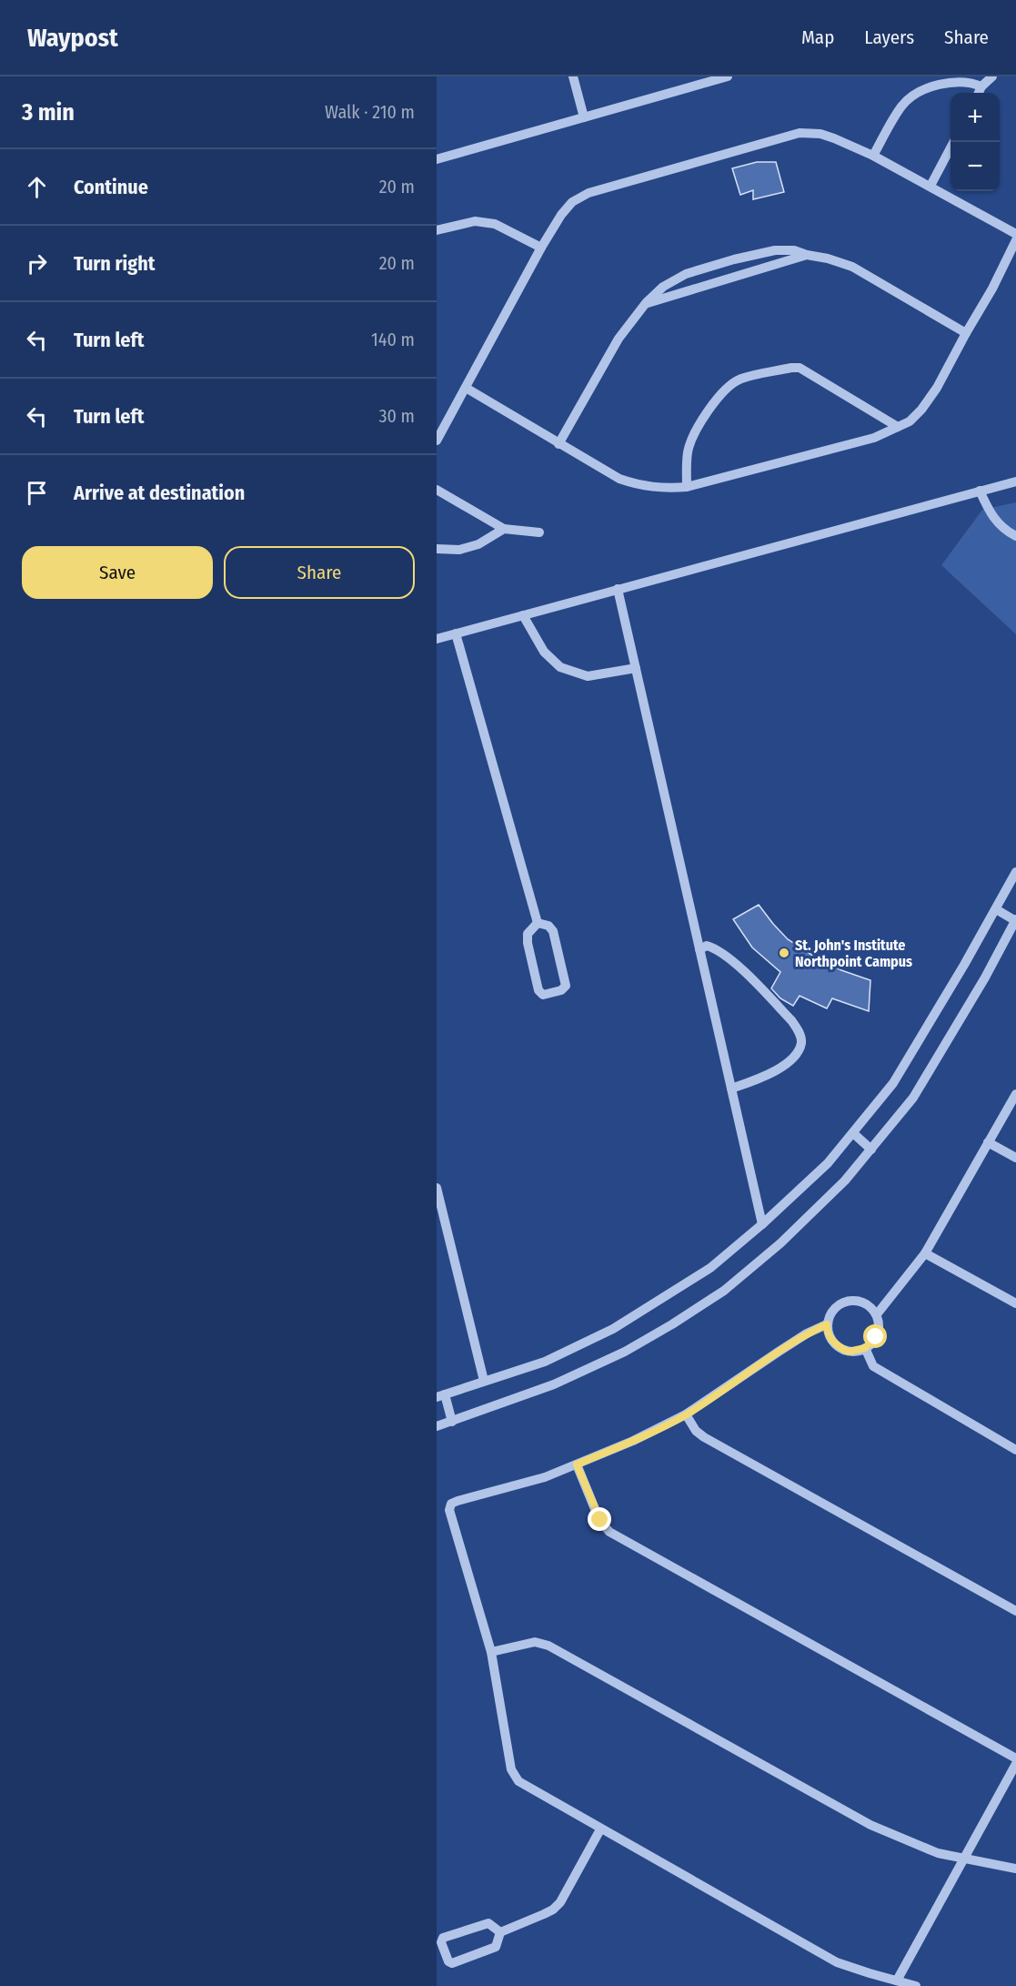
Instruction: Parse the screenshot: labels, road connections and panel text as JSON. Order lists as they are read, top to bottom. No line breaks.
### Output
{"places":["St. John's Institute Northpoint Campus"],"page":{"header":"Waypost","nav":["Map","Layers","Share"],"heading":["3 min","Walk · 210 m"],"map_buttons":["+","−"],"list":[["Continue","20 m"],["Turn right","20 m"],["Turn left","140 m"],["Turn left","30 m"],"Arrive at destination"],"buttons":["Save","Share"]}}
